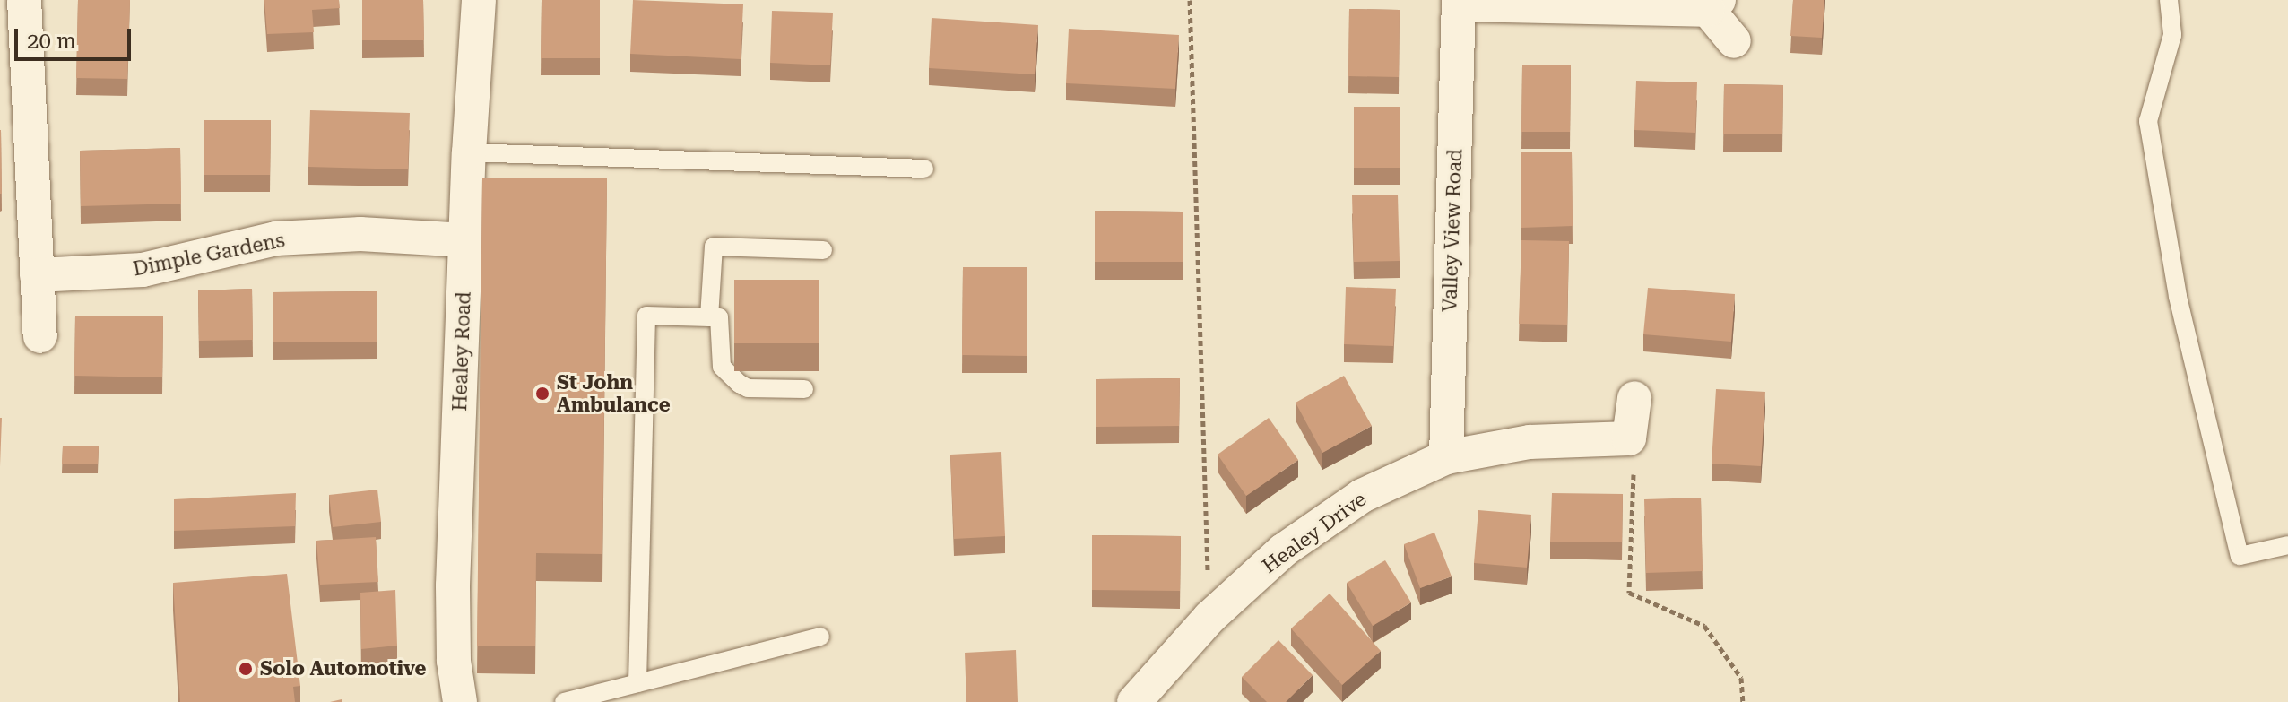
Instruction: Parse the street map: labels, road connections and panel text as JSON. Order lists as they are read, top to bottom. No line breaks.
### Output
{"streets":{"street":["Valley View Road","Dimple Gardens","Healey Road","Healey Drive"]},"crossings":[["Valley View Road","Healey Drive"],["Dimple Gardens","Healey Road"]],"places":["St John Ambulance","Solo Automotive"],"scale_bar":"20 m"}
